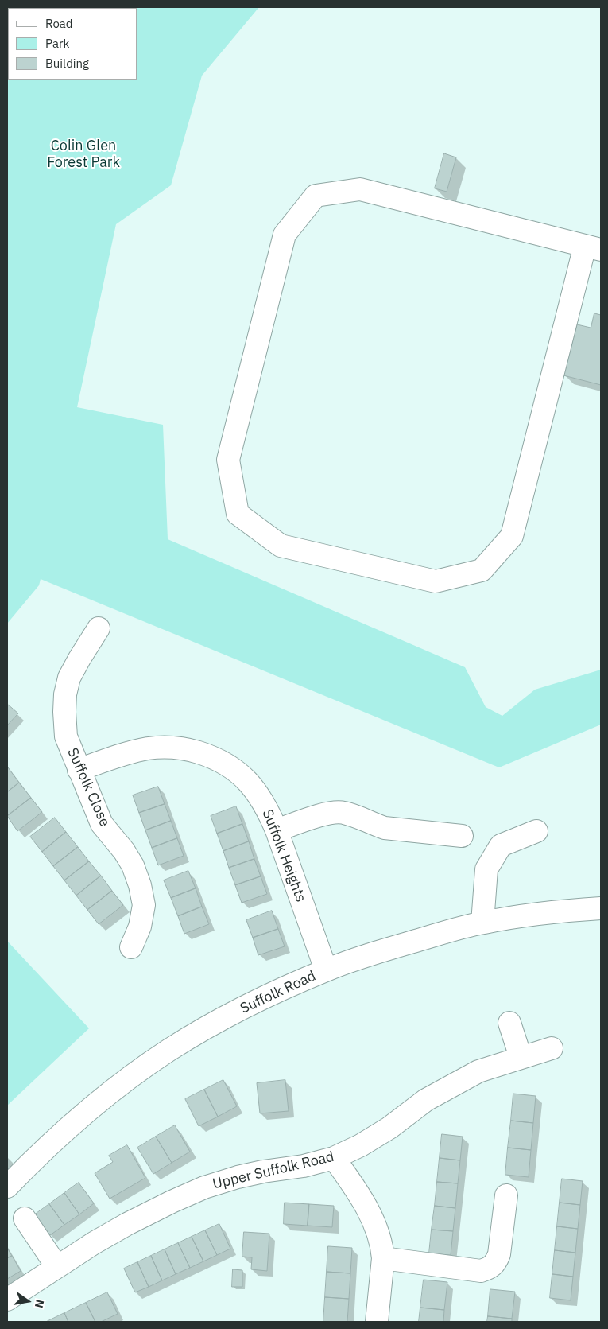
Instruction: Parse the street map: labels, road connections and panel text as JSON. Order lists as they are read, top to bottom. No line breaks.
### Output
{"streets":{"street":["Suffolk Close","Suffolk Heights","Suffolk Road","Upper Suffolk Road"]},"crossings":[["Suffolk Close","Suffolk Heights"],["Suffolk Heights","Suffolk Road"]],"parks":["Colin Glen Forest Park"],"legend":["Road","Park","Building"],"north":"right"}
